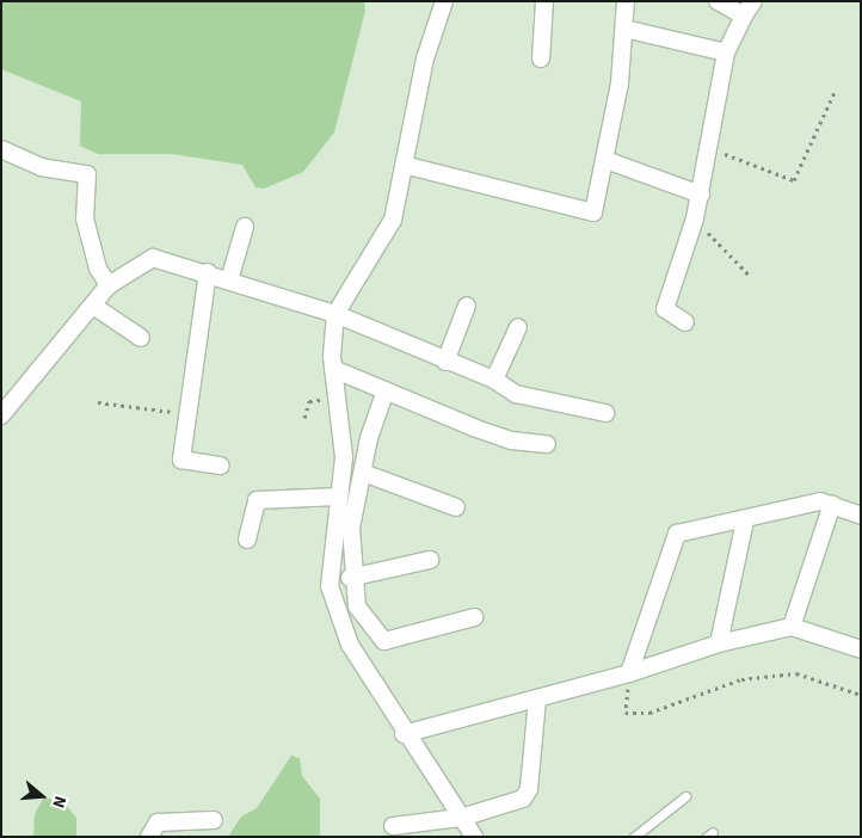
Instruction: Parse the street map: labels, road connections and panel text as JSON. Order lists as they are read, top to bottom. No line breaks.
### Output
{"north":"right"}
